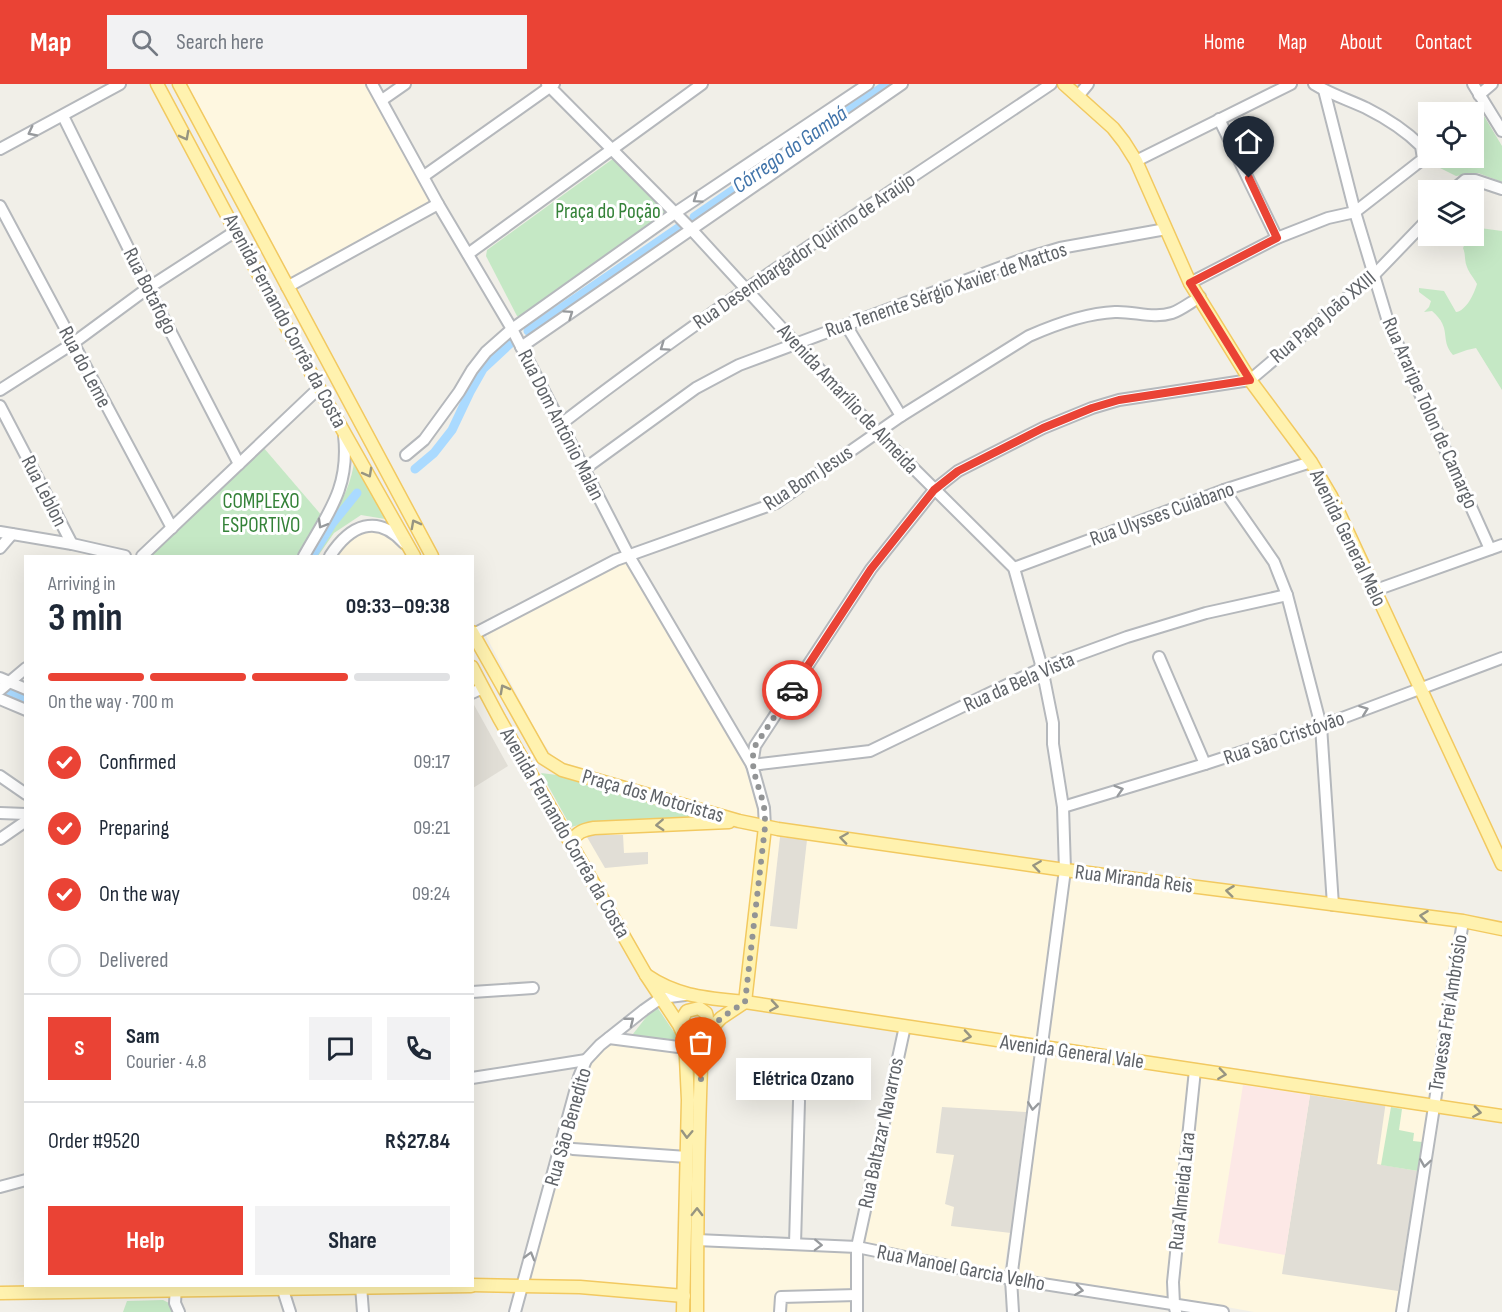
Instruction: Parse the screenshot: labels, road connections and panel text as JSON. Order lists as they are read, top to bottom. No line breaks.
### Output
{"streets":{"main road":["Avenida Fernando Corrêa da Costa","Avenida General Melo","Praça dos Motoristas","Rua Miranda Reis","Avenida General Vale"],"street":["Rua Desembargador Quirino de Araújo","Rua Tenente Sérgio Xavier de Mattos","Rua Botafogo","Rua Papa João XXIII","Rua do Leme","Avenida Amarílio de Almeida","Rua Araripe Tolon de Camargo","Rua Dom Antônio Malan","Rua Bom Jesus","Rua Leblon","Rua Ulysses Cuiabano","Rua da Bela Vista","Rua São Cristóvão","Travessa Frei Ambrósio","Rua São Benedito","Rua Baltazar Navarros","Rua Almeida Lara","Rua Manoel Garcia Velho"]},"crossings":[["Rua Desembargador Quirino de Araújo","Avenida Amarílio de Almeida"],["Rua Desembargador Quirino de Araújo","Rua Dom Antônio Malan"],["Rua Tenente Sérgio Xavier de Mattos","Avenida Amarílio de Almeida"],["Rua Tenente Sérgio Xavier de Mattos","Rua Dom Antônio Malan"],["Rua Tenente Sérgio Xavier de Mattos","Avenida General Melo"],["Rua Papa João XXIII","Avenida Amarílio de Almeida"],["Rua Papa João XXIII","Rua Araripe Tolon de Camargo"],["Rua Papa João XXIII","Rua Dom Antônio Malan"],["Rua Papa João XXIII","Avenida General Melo"],["Rua Papa João XXIII","Rua da Bela Vista"],["Avenida Fernando Corrêa da Costa","Praça dos Motoristas"],["Avenida Fernando Corrêa da Costa","Avenida General Vale"],["Avenida Fernando Corrêa da Costa","Rua São Benedito"],["Avenida Amarílio de Almeida","Rua Bom Jesus"],["Avenida Amarílio de Almeida","Rua Ulysses Cuiabano"],["Rua Dom Antônio Malan","Rua Bom Jesus"],["Rua Dom Antônio Malan","Rua da Bela Vista"],["Rua Bom Jesus","Avenida General Melo"],["Rua Ulysses Cuiabano","Avenida General Melo"],["Avenida General Melo","Rua São Cristóvão"],["Praça dos Motoristas","Rua Miranda Reis"],["Rua Miranda Reis","Travessa Frei Ambrósio"],["Travessa Frei Ambrósio","Avenida General Vale"],["Avenida General Vale","Rua Baltazar Navarros"],["Avenida General Vale","Rua Almeida Lara"],["Rua Baltazar Navarros","Rua Manoel Garcia Velho"],["Rua Almeida Lara","Rua Manoel Garcia Velho"]],"one_way":["Rua São Cristóvão","Rua Miranda Reis","Travessa Frei Ambrósio","Avenida General Vale","Rua São Benedito","Rua Manoel Garcia Velho"],"water":["Córrego do Gambá"],"parks":["Praça do Poção","COMPLEXO ESPORTIVO"],"places":["Elétrica Ozano"],"page":{"header":"Map","search":"Search here","nav":["Home","Map","About","Contact"],"heading":["3 min","Arriving in","09:33–09:38"],"panel":["Sam","Courier · 4.8","Order #9520","R$27.84"],"bar":"On the way · 700 m","list":[["Confirmed","09:17"],["Preparing","09:21"],["On the way","09:24"],"Delivered"],"round":"S","bubble":"Elétrica Ozano","buttons":["Help","Share"]}}
